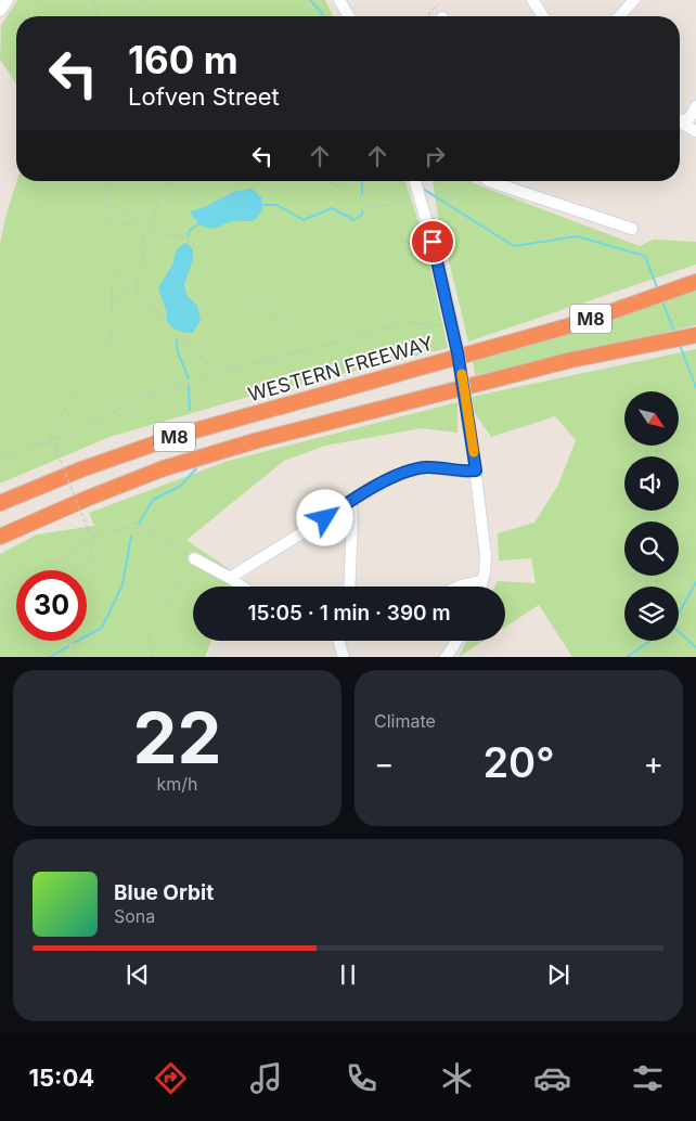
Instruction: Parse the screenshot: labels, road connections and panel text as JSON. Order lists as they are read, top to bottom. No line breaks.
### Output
{"streets":{"highway":["M8","WESTERN FREEWAY"]},"north":"bottom right","page":{"turn":["160 m","Lofven Street"],"limit":"30","trip":"15:05 · 1 min · 390 m","tile":[["22","km/h"],"Climate"],"heat":["−","20°","+"],"song":["Blue Orbit","Sona"],"tabs":"15:04"}}
